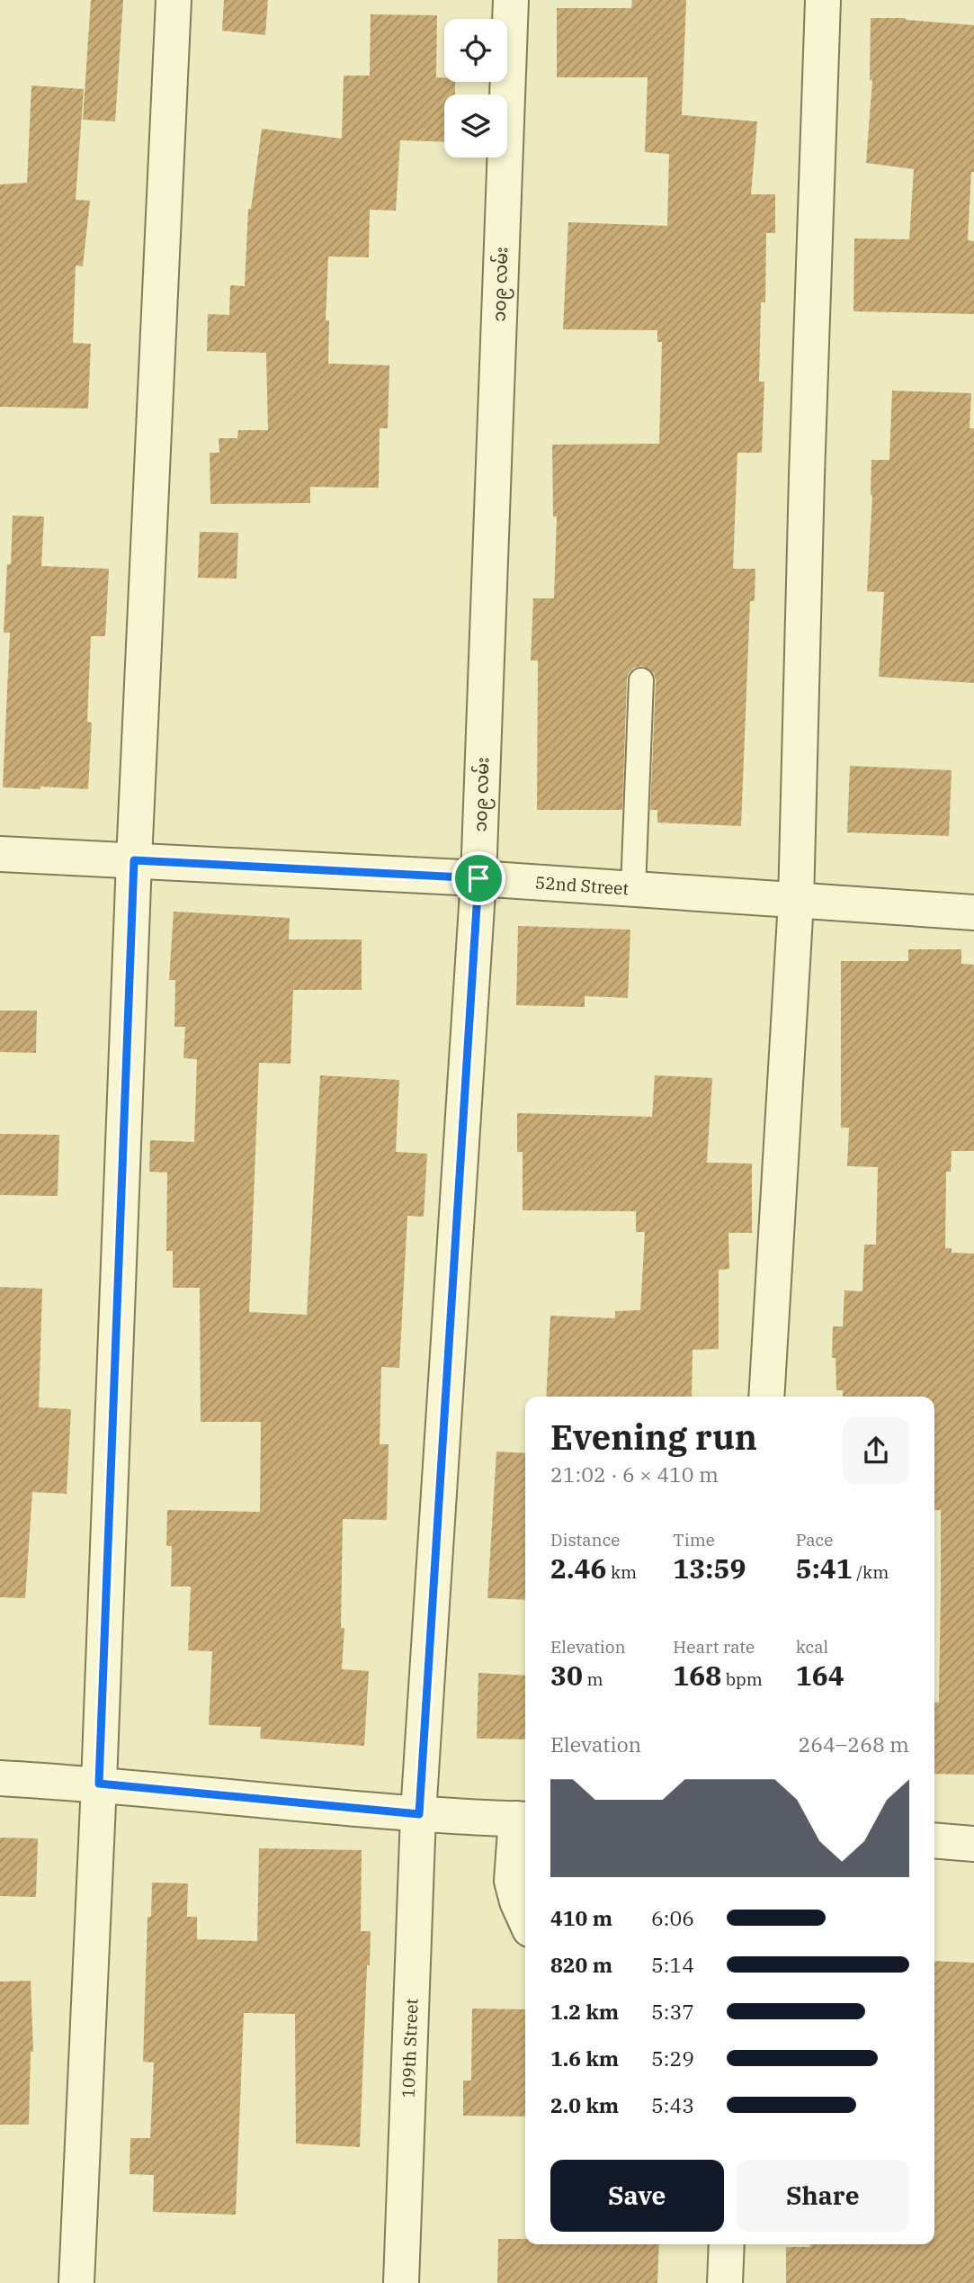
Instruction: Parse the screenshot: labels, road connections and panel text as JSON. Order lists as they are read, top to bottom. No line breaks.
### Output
{"streets":{"street":["၁၀၉ လမ်း","52nd Street","109th Street"]},"crossings":[["၁၀၉ လမ်း","52nd Street"],["၁၀၉ လမ်း","109th Street"]],"page":{"heading":["Evening run","21:02 · 6 × 410 m"],"stats":[["Distance","2.46 km"],["Time","13:59"],["Pace","5:41 /km"],["Elevation","30 m"],["Heart rate","168 bpm"],["kcal","164"]],"chart":["Elevation","264–268 m"],"list":[{"name":"410 m","note":"6:06"},{"name":"820 m","note":"5:14"},{"name":"1.2 km","note":"5:37"},{"name":"1.6 km","note":"5:29"},{"name":"2.0 km","note":"5:43"}],"buttons":["Save","Share"]}}
